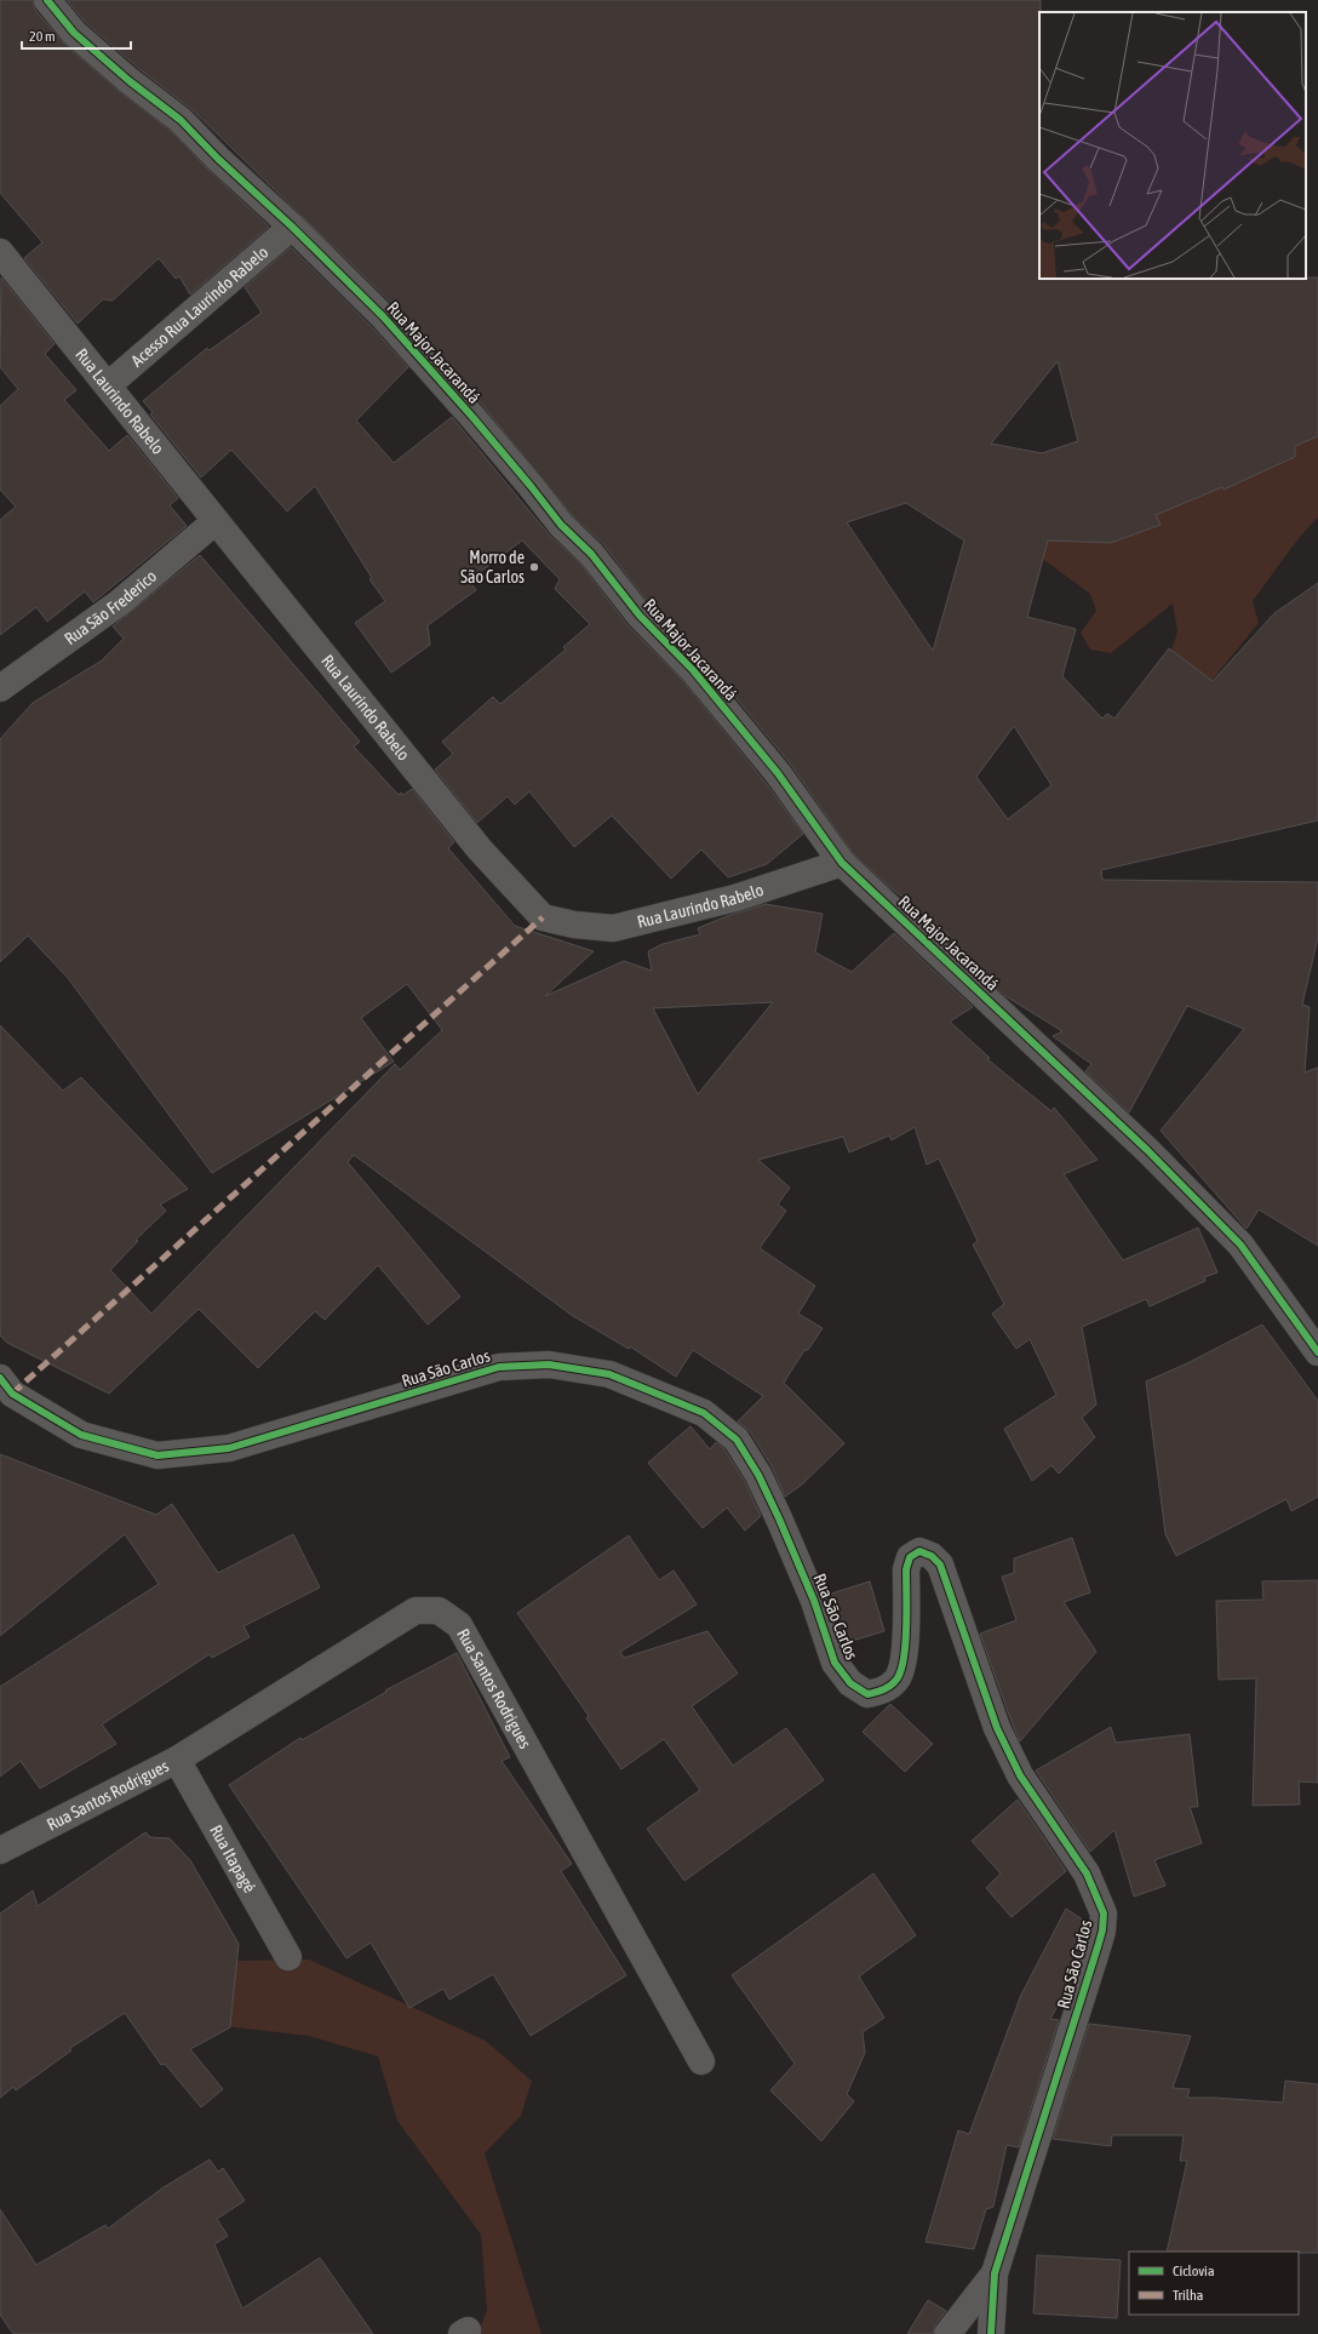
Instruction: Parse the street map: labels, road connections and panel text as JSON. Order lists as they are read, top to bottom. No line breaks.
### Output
{"streets":{"street":["Acesso Rua Laurindo Rabelo","Rua Major Jacarandá","Rua Laurindo Rabelo","Rua São Frederico","Rua São Carlos","Rua Santos Rodrigues","Rua Itapagé"]},"crossings":[["Acesso Rua Laurindo Rabelo","Rua Major Jacarandá"],["Acesso Rua Laurindo Rabelo","Rua Laurindo Rabelo"],["Rua Major Jacarandá","Rua Laurindo Rabelo"],["Rua Laurindo Rabelo","Rua São Frederico"],["Rua Santos Rodrigues","Rua Itapagé"]],"places":["Morro de São Carlos"],"legend":["Ciclovia","Trilha"],"scale_bar":"20 m"}
